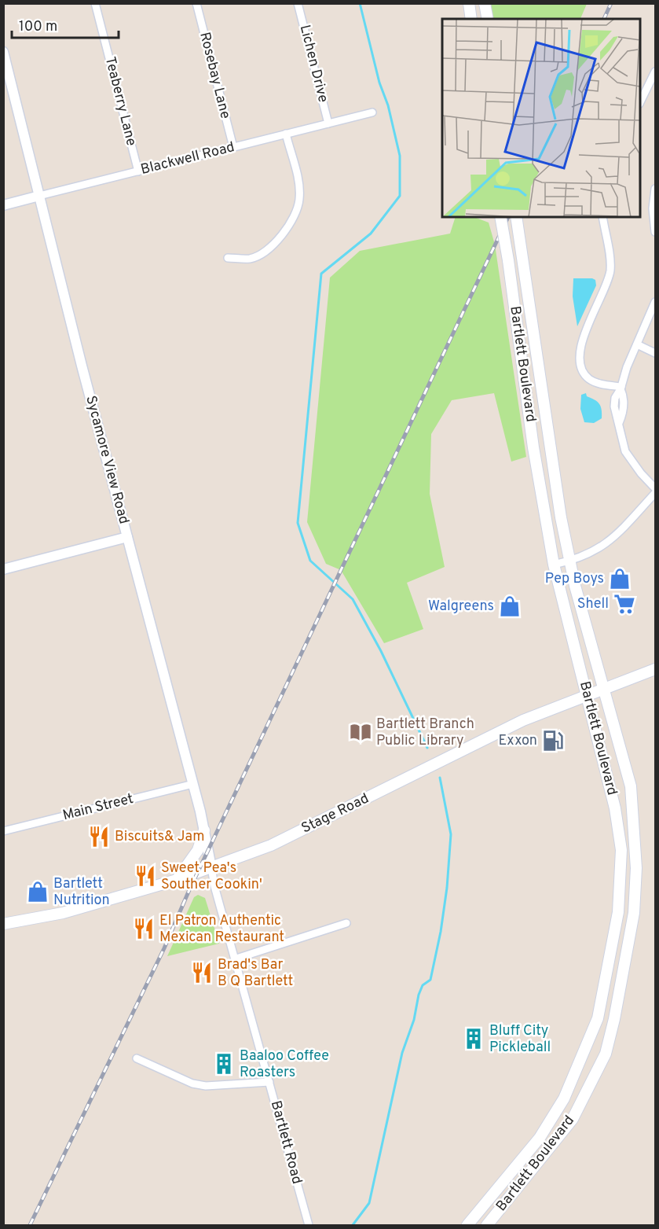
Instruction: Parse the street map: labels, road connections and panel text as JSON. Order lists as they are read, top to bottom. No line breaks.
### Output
{"streets":{"main road":["Bartlett Boulevard","Stage Road"],"street":["Lichen Drive","Rosebay Lane","Teaberry Lane","Blackwell Road","Sycamore View Road","Main Street","Bartlett Road"]},"crossings":[["Lichen Drive","Blackwell Road"],["Rosebay Lane","Blackwell Road"],["Teaberry Lane","Blackwell Road"],["Blackwell Road","Sycamore View Road"],["Bartlett Boulevard","Stage Road"],["Sycamore View Road","Main Street"],["Sycamore View Road","Stage Road"],["Sycamore View Road","Bartlett Road"],["Stage Road","Bartlett Road"]],"places":{"shop":["Pep Boys","Walgreens","Bartlett Nutrition"],"supermarket":["Shell"],"library":["Bartlett Branch Public Library"],"fuel station":["Exxon"],"restaurant":["Biscuits& Jam","Sweet Pea's Souther Cookin'","El Patron Authentic Mexican Restaurant","Brad's Bar B Q Bartlett"],"building":["Bluff City Pickleball","Baaloo Coffee Roasters"]},"scale_bar":"100 m"}
